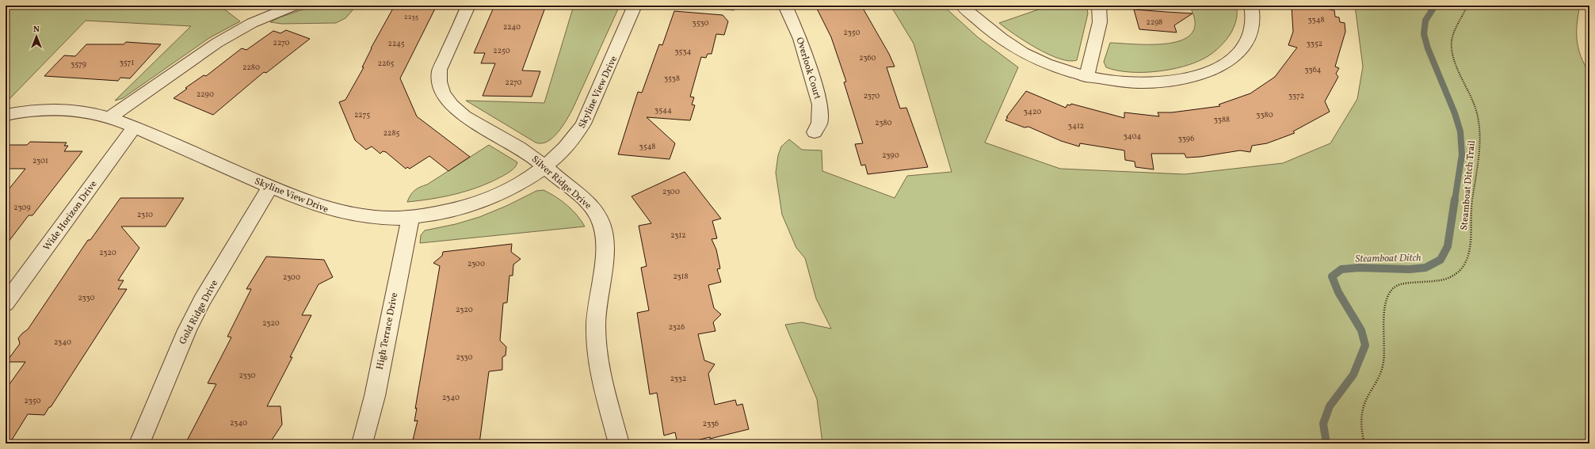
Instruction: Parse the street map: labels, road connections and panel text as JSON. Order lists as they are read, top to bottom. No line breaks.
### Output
{"streets":{"street":["Overlook Court","Skyline View Drive","Silver Ridge Drive","Wide Horizon Drive","Gold Ridge Drive","High Terrace Drive"],"path":["Steamboat Ditch Trail"]},"crossings":[["Skyline View Drive","Silver Ridge Drive"],["Skyline View Drive","Wide Horizon Drive"],["Skyline View Drive","Gold Ridge Drive"],["Skyline View Drive","High Terrace Drive"]],"water":["Steamboat Ditch"],"house_numbers":["2235","3348","2298","3530","2240","2350","2270","2245","3352","2250","3534","2360","3571","2265","3579","2280","3364","3538","2270","2290","2370","3372","3544","3420","2275","3380","3388","2380","3412","2285","3404","3396","3548","2390","2301","2300","2309","2310","2312","2320","2300","2318","2300","2330","2320","2320","2326","2340","2330","2330","2332","2340","2350","2340","2336"],"north":"top"}
